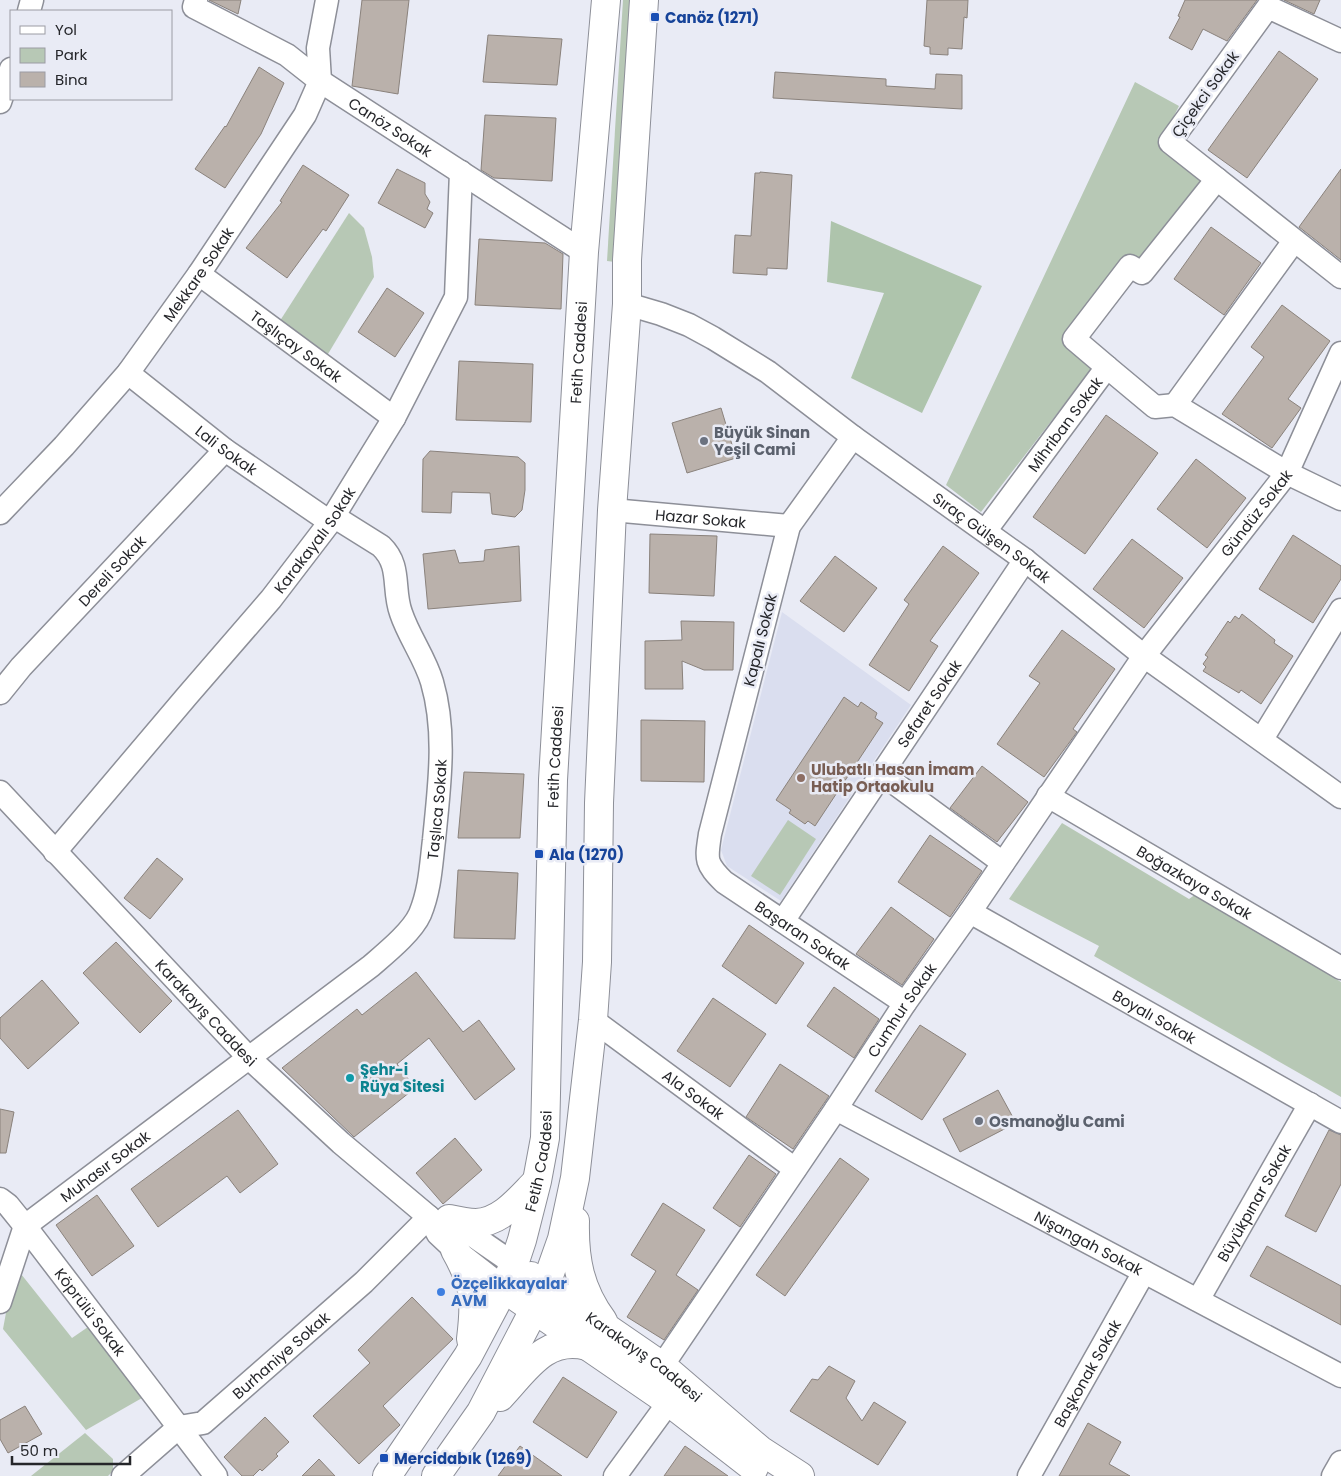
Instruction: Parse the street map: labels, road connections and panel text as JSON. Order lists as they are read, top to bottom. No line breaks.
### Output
{"streets":{"main road":["Fetih Caddesi","Karakayış Caddesi"],"street":["Çiçekci Sokak","Canöz Sokak","Mekkare Sokak","Taşlıçay Sokak","Mihriban Sokak","Lali Sokak","Gündüz Sokak","Hazar Sokak","Sıraç Gülşen Sokak","Karakayalı Sokak","Dereli Sokak","Kapalı Sokak","Sefaret Sokak","Taşlıca Sokak","Boğazkaya Sokak","Başaran Sokak","Cumhur Sokak","Boyalı Sokak","Ala Sokak","Muhasır Sokak","Büyükpınar Sokak","Nişangah Sokak","Köprülü Sokak","Burhaniye Sokak","Başkonak Sokak"]},"crossings":[["Çiçekci Sokak","Mihriban Sokak"],["Canöz Sokak","Mekkare Sokak"],["Canöz Sokak","Fetih Caddesi"],["Canöz Sokak","Karakayalı Sokak"],["Mekkare Sokak","Taşlıçay Sokak"],["Mekkare Sokak","Lali Sokak"],["Taşlıçay Sokak","Karakayalı Sokak"],["Fetih Caddesi","Karakayış Caddesi"],["Mihriban Sokak","Sıraç Gülşen Sokak"],["Lali Sokak","Karakayalı Sokak"],["Lali Sokak","Dereli Sokak"],["Lali Sokak","Taşlıca Sokak"],["Gündüz Sokak","Sıraç Gülşen Sokak"],["Gündüz Sokak","Cumhur Sokak"],["Hazar Sokak","Kapalı Sokak"],["Sıraç Gülşen Sokak","Kapalı Sokak"],["Sıraç Gülşen Sokak","Sefaret Sokak"],["Sıraç Gülşen Sokak","Cumhur Sokak"],["Karakayalı Sokak","Taşlıca Sokak"],["Karakayalı Sokak","Karakayış Caddesi"],["Kapalı Sokak","Başaran Sokak"],["Sefaret Sokak","Başaran Sokak"],["Taşlıca Sokak","Karakayış Caddesi"],["Taşlıca Sokak","Muhasır Sokak"],["Boğazkaya Sokak","Cumhur Sokak"],["Başaran Sokak","Cumhur Sokak"],["Cumhur Sokak","Karakayış Caddesi"],["Cumhur Sokak","Boyalı Sokak"],["Cumhur Sokak","Ala Sokak"],["Cumhur Sokak","Nişangah Sokak"],["Karakayış Caddesi","Muhasır Sokak"],["Karakayış Caddesi","Burhaniye Sokak"],["Boyalı Sokak","Büyükpınar Sokak"],["Muhasır Sokak","Köprülü Sokak"],["Büyükpınar Sokak","Nişangah Sokak"],["Nişangah Sokak","Başkonak Sokak"],["Köprülü Sokak","Burhaniye Sokak"]],"places":{"transit":["Canöz (1271)","Ala (1270)","Mercidabık (1269)"],"other":["Büyük Sinan Yeşil Cami","Ulubatlı Hasan İmam Hatip Ortaokulu","Şehr-i Rüya Sitesi","Osmanoğlu Cami","Özçelikkayalar AVM"]},"legend":["Yol","Park","Bina"],"scale_bar":"50 m"}
